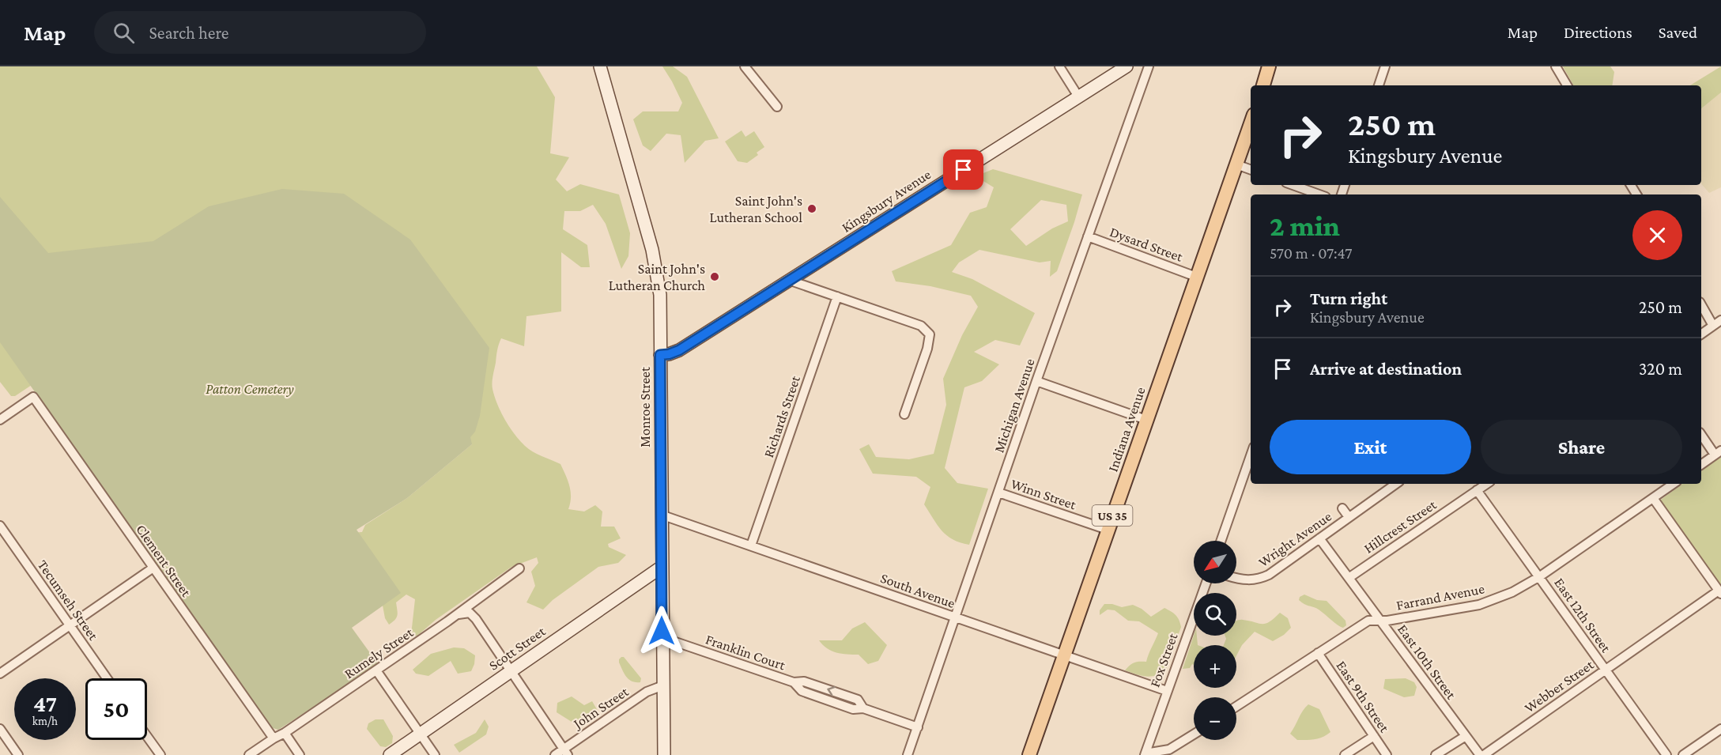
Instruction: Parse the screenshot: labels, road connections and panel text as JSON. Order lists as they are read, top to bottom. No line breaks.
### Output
{"streets":{"main road":["Indiana Avenue","US 35"],"street":["Kingsbury Avenue","Dysard Street","Michigan Avenue","Monroe Street","Richards Street","Winn Street","Hillcrest Street","Wright Avenue","Clement Street","South Avenue","Farrand Avenue","Tecumseh Street","East 12th Street","Scott Street","Franklin Court","Rumely Street","Fox Street","East 10th Street","Webber Street","East 9th Street","John Street"]},"crossings":[["Kingsbury Avenue","Monroe Street"],["Dysard Street","Michigan Avenue"],["Dysard Street","Indiana Avenue"],["Michigan Avenue","Winn Street"],["Michigan Avenue","South Avenue"],["Michigan Avenue","Franklin Court"],["Monroe Street","South Avenue"],["Monroe Street","Scott Street"],["Monroe Street","Franklin Court"],["Monroe Street","John Street"],["Richards Street","South Avenue"],["Indiana Avenue","Winn Street"],["Indiana Avenue","South Avenue"],["Hillcrest Street","East 12th Street"],["Hillcrest Street","East 10th Street"],["Wright Avenue","East 10th Street"],["Clement Street","Rumely Street"],["South Avenue","Fox Street"],["Farrand Avenue","East 12th Street"],["Farrand Avenue","East 10th Street"],["Farrand Avenue","East 9th Street"],["East 12th Street","Webber Street"]],"parks":["Patton Cemetery"],"places":["Saint John's Lutheran School","Saint John's Lutheran Church"],"north":"bottom left","page":{"header":"Map","search":"Search here","nav":["Map","Directions","Saved"],"turn":["250 m","Kingsbury Avenue"],"heading":["2 min","570 m · 07:47"],"list":[{"name":"Turn right","note":"Kingsbury Avenue","value":"250 m"},{"name":"Arrive at destination","value":"320 m"}],"buttons":["Exit","Share"],"map_buttons":["+","−"],"speed":"47 km/h","limit":"50"}}
